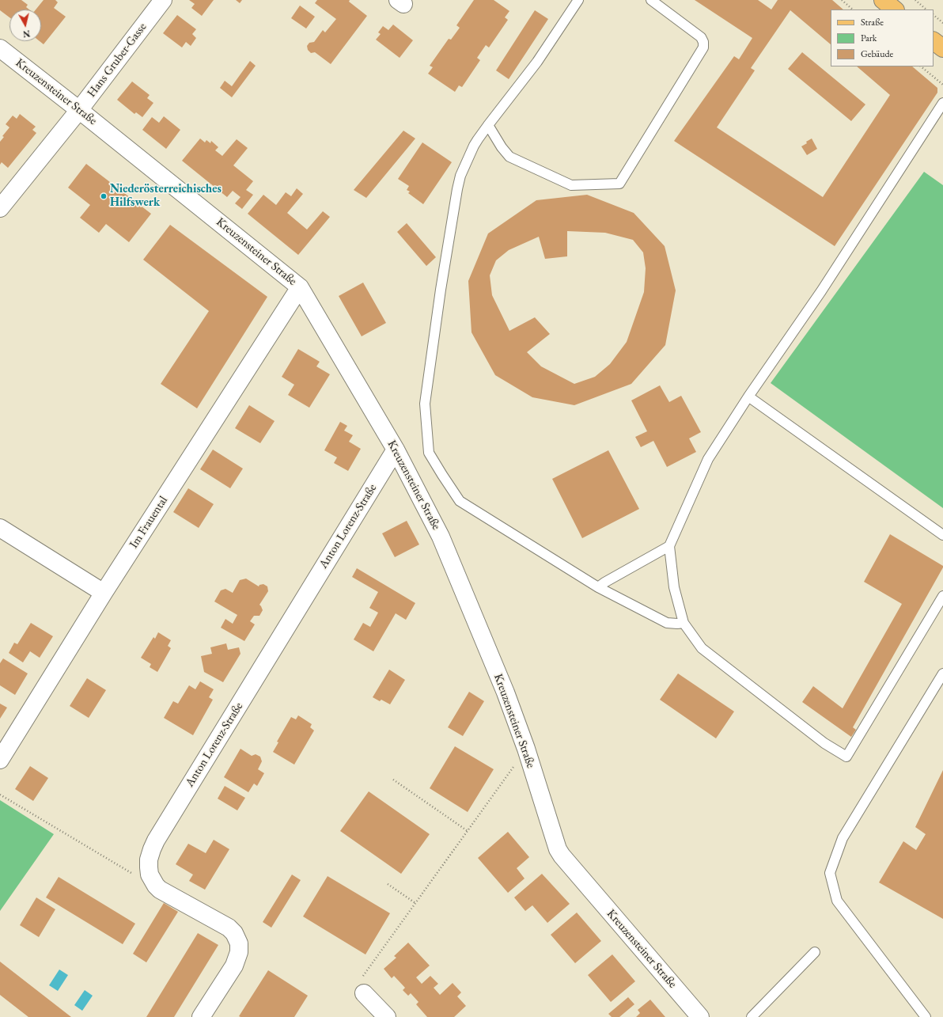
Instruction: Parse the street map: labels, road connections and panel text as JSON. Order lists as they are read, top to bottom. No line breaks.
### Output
{"streets":{"street":["Hans Gruber-Gasse","Kreuzensteiner Straße","Im Frauental","Anton Lorenz-Straße"]},"crossings":[["Hans Gruber-Gasse","Kreuzensteiner Straße"],["Kreuzensteiner Straße","Im Frauental"],["Kreuzensteiner Straße","Anton Lorenz-Straße"]],"places":["Niederösterreichisches Hilfswerk"],"legend":["Straße","Park","Gebäude"],"north":"bottom"}
